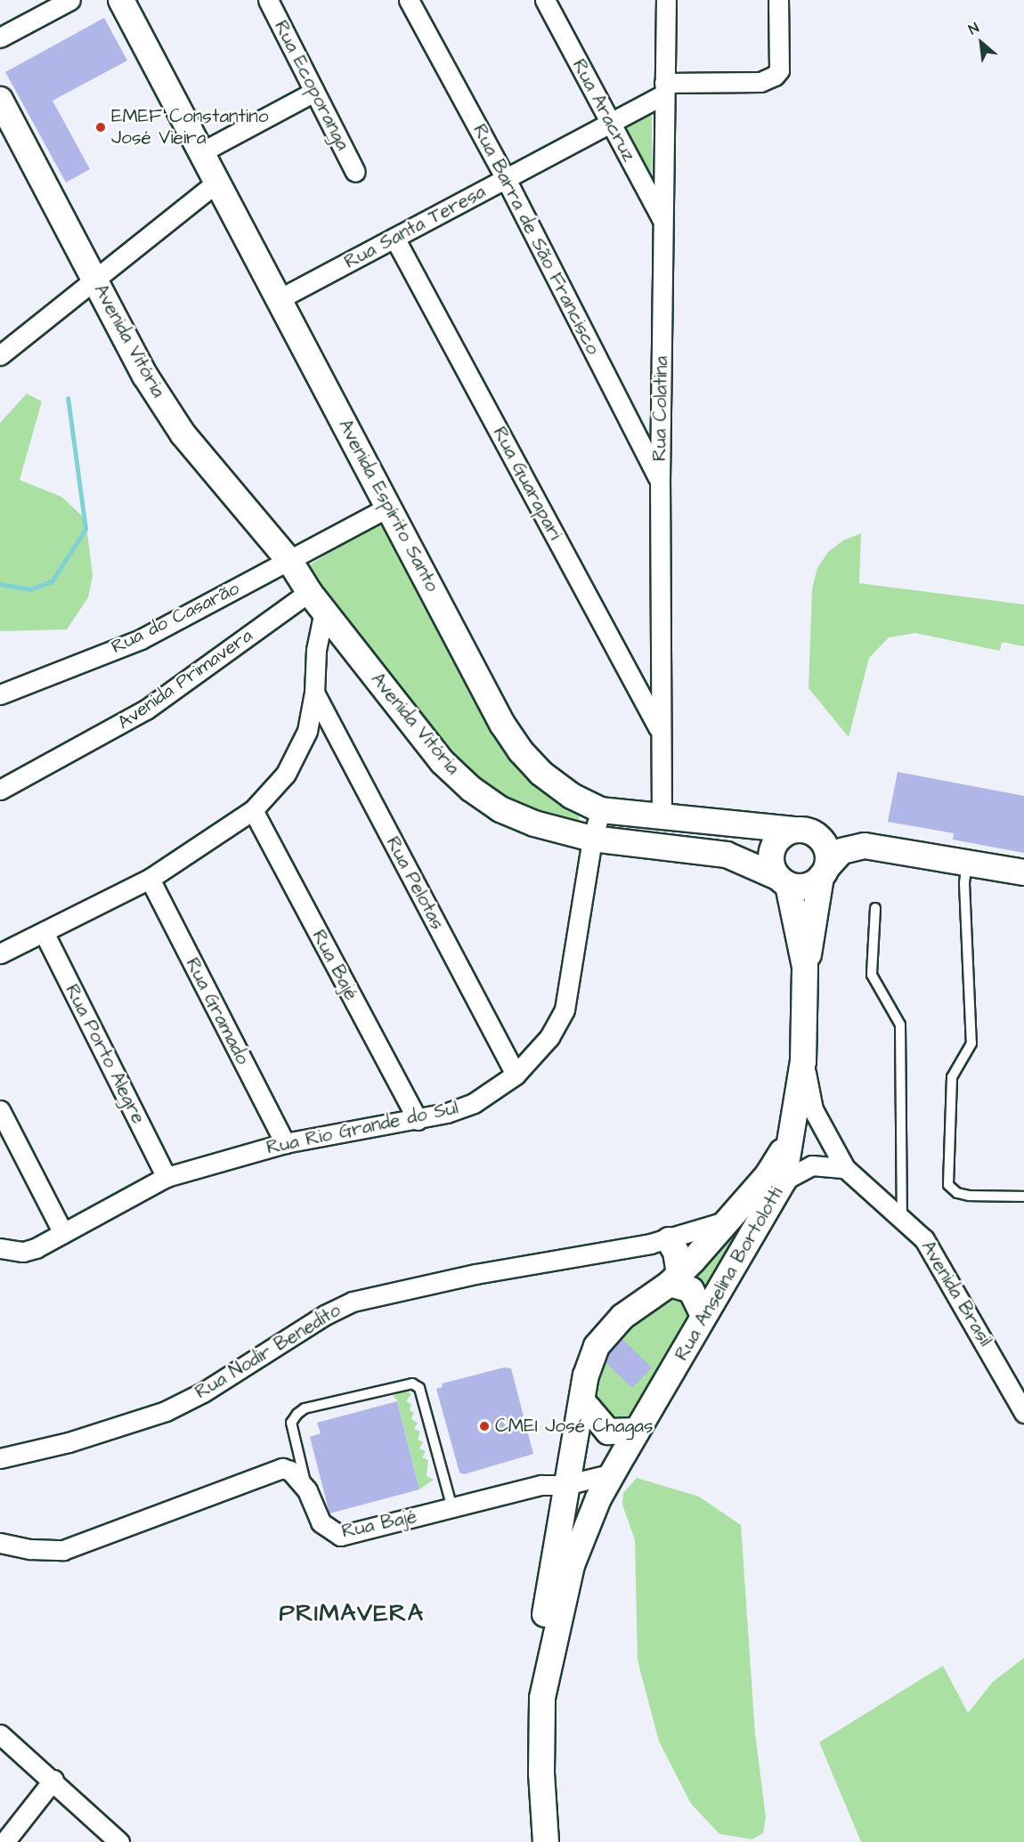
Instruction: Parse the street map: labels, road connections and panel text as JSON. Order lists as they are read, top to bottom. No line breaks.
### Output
{"streets":{"street":["Rua Ecoporanga","Rua Aracruz","Rua Santa Teresa","Rua Barra de São Francisco","Avenida Vitória","Rua Colatina","Rua Guarapari","Avenida Espírito Santo","Rua do Casarão","Avenida Primavera","Rua Pelotas","Rua Bajé","Rua Gramado","Rua Porto Alegre","Rua Rio Grande do Sul","Rua Anselina Bortolotti","Avenida Brasil","Rua Nodir Benedito"]},"crossings":[["Rua Aracruz","Rua Santa Teresa"],["Rua Aracruz","Rua Colatina"],["Rua Santa Teresa","Rua Barra de São Francisco"],["Rua Santa Teresa","Rua Colatina"],["Rua Santa Teresa","Rua Guarapari"],["Rua Santa Teresa","Avenida Espírito Santo"],["Rua Barra de São Francisco","Rua Colatina"],["Avenida Vitória","Avenida Espírito Santo"],["Avenida Vitória","Rua do Casarão"],["Avenida Vitória","Avenida Primavera"],["Avenida Vitória","Rua Rio Grande do Sul"],["Rua Colatina","Rua Guarapari"],["Rua Colatina","Avenida Espírito Santo"],["Rua Pelotas","Rua Rio Grande do Sul"],["Rua Bajé","Rua Rio Grande do Sul"],["Rua Bajé","Rua Anselina Bortolotti"],["Rua Gramado","Rua Rio Grande do Sul"],["Rua Porto Alegre","Rua Rio Grande do Sul"],["Rua Anselina Bortolotti","Rua Nodir Benedito"]],"districts":["PRIMAVERA"],"places":["EMEF Constantino José Vieira","CMEI José Chagas"],"north":"top left"}
